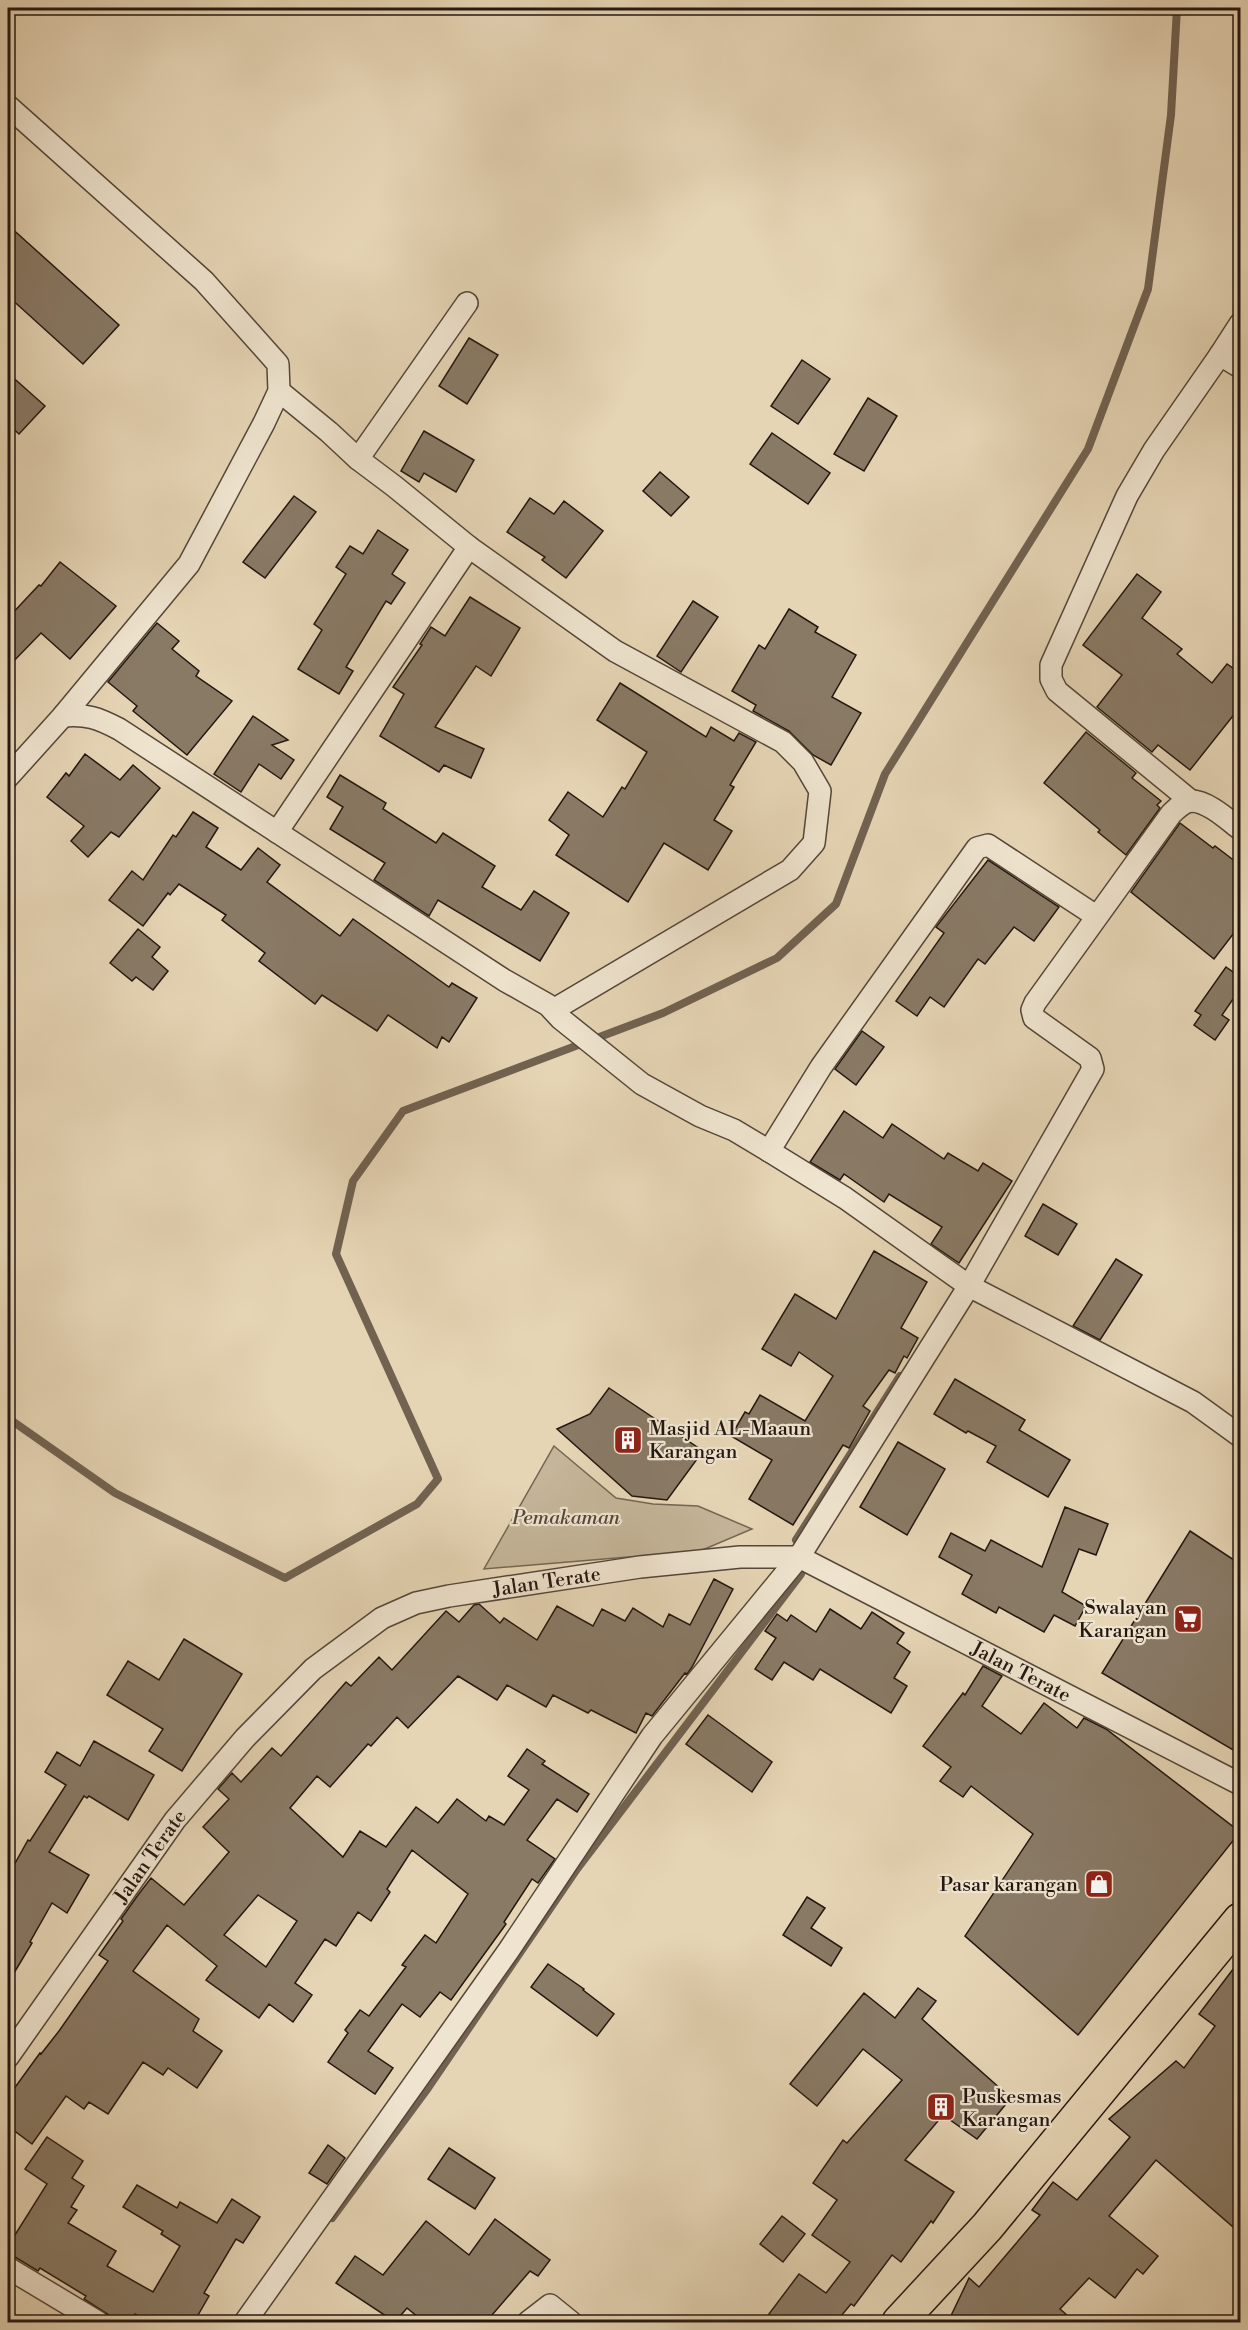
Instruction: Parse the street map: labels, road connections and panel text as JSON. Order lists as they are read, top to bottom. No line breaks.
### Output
{"streets":{"street":["Jalan Terate"]},"parks":["Pemakaman"],"places":{"building":["Masjid AL-Maaun Karangan","Puskesmas Karangan"],"supermarket":["Swalayan Karangan"],"shop":["Pasar karangan"]}}
